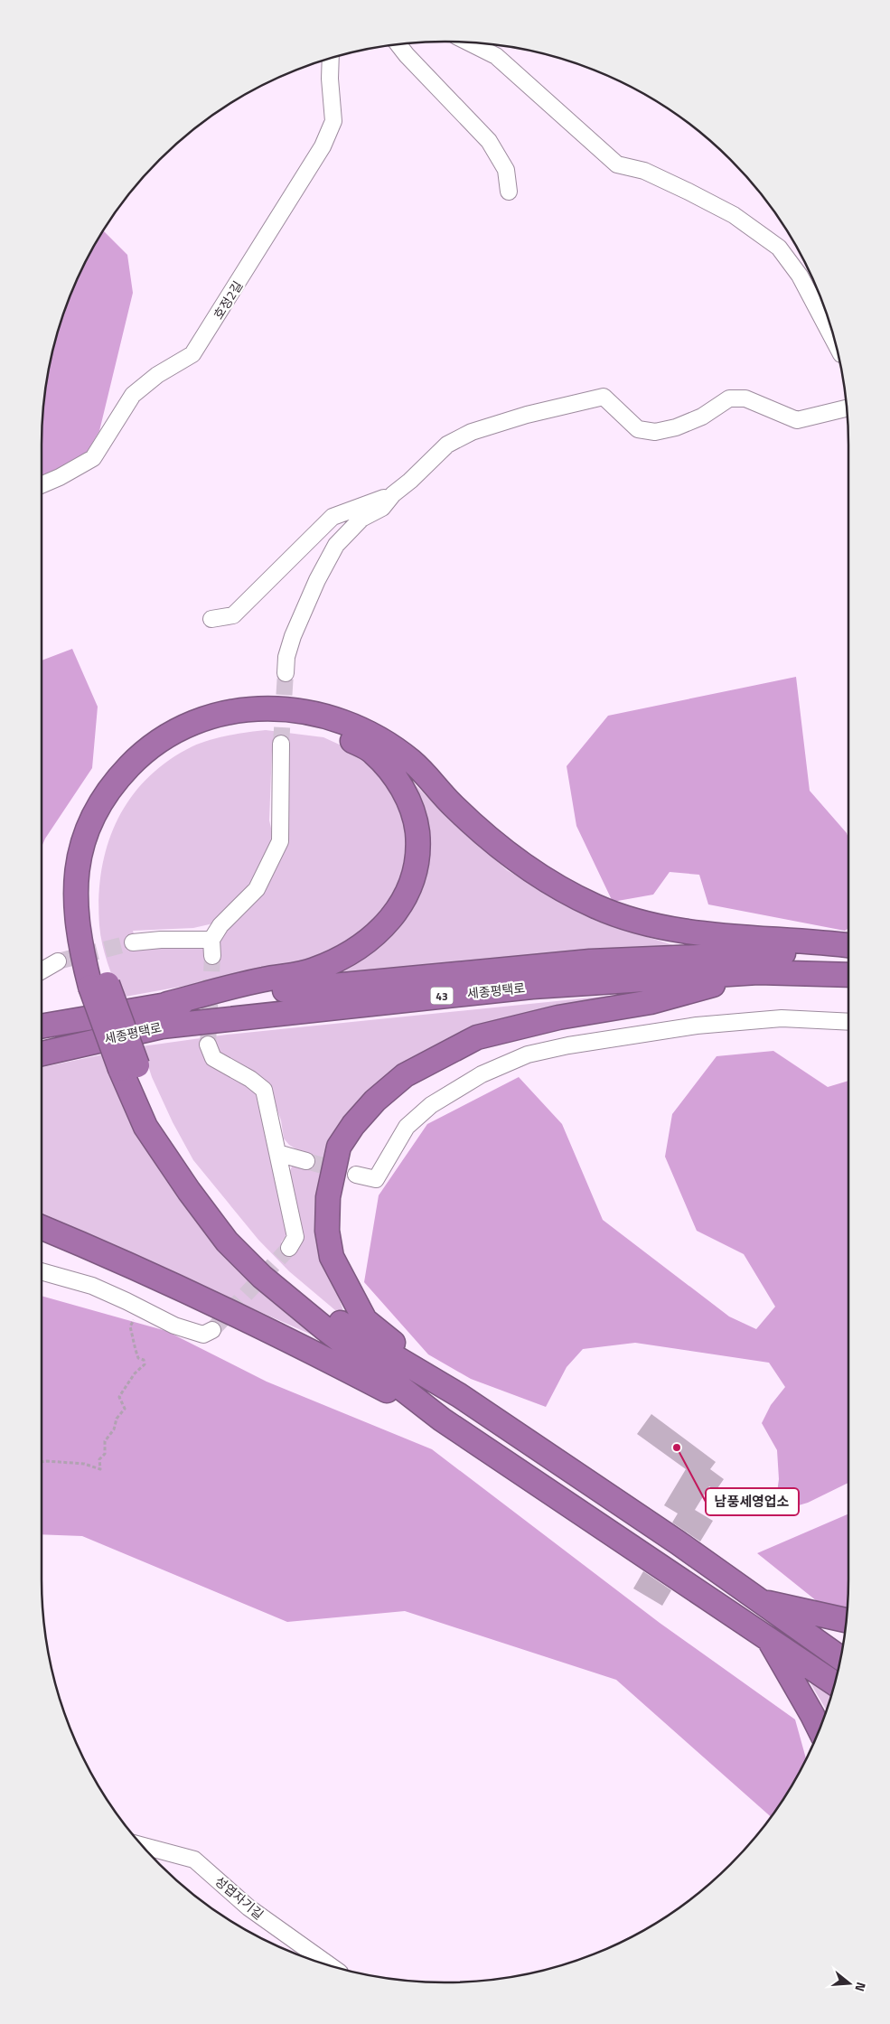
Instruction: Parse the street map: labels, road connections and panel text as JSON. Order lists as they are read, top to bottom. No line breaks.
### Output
{"streets":{"highway":["세종평택로","43"],"street":["호정2길","성엽자기길"]},"places":["남풍세영업소"],"north":"right"}
